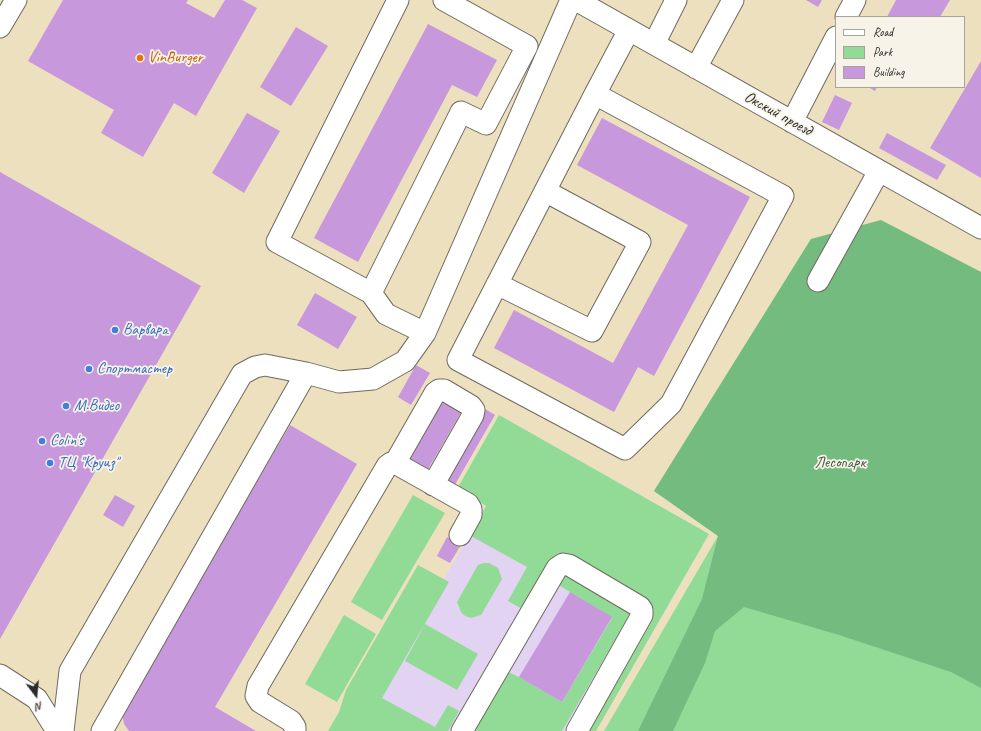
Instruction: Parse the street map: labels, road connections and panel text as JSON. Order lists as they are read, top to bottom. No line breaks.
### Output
{"streets":{"street":["Окский проезд"]},"parks":["Лесопарк"],"places":["VinBurger","Варвара","Спортмастер","М.Видео","Colin's","ТЦ \"Круиз\""],"legend":["Road","Park","Building"],"north":"bottom"}
